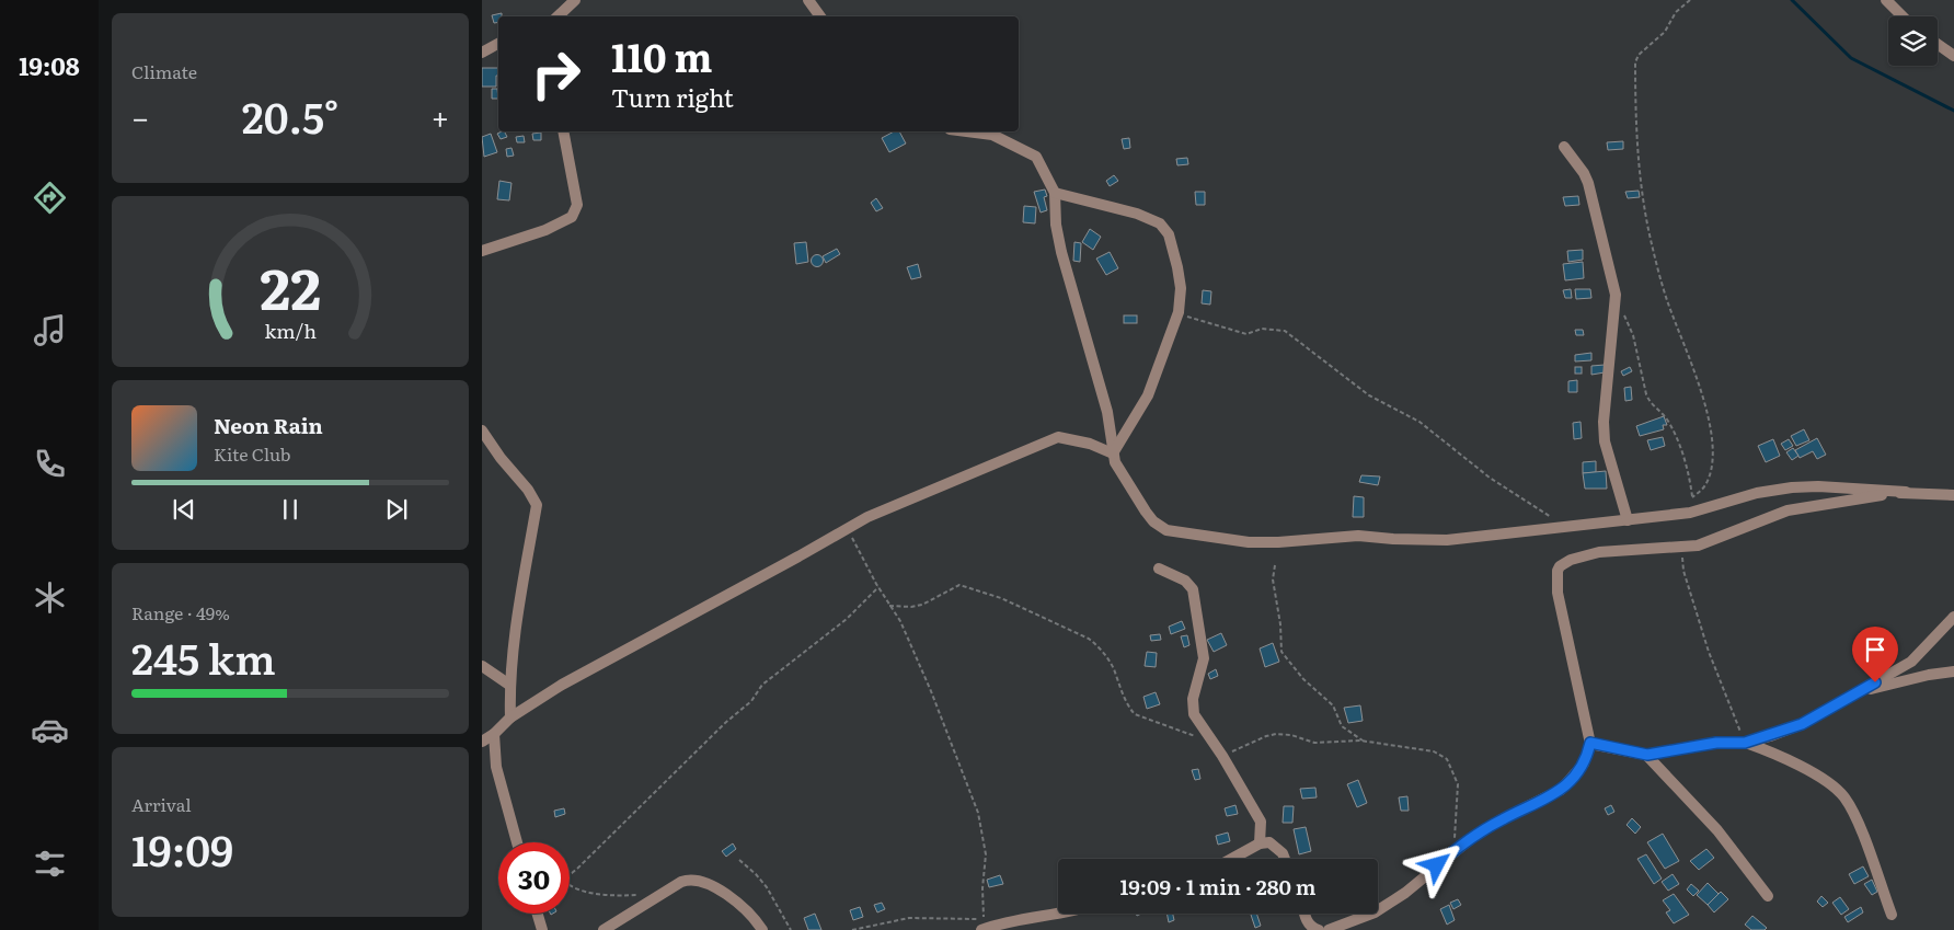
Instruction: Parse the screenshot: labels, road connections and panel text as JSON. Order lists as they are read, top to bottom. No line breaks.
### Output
{"page":{"tabs":"19:08","tile":["Climate",["Range · 49%","245 km"],["Arrival","19:09"]],"turn":["110 m","Turn right"],"heat":["−","20.5°","+"],"song":["Neon Rain","Kite Club"],"limit":"30","trip":"19:09 · 1 min · 280 m","gauge":["22","km/h"]}}
